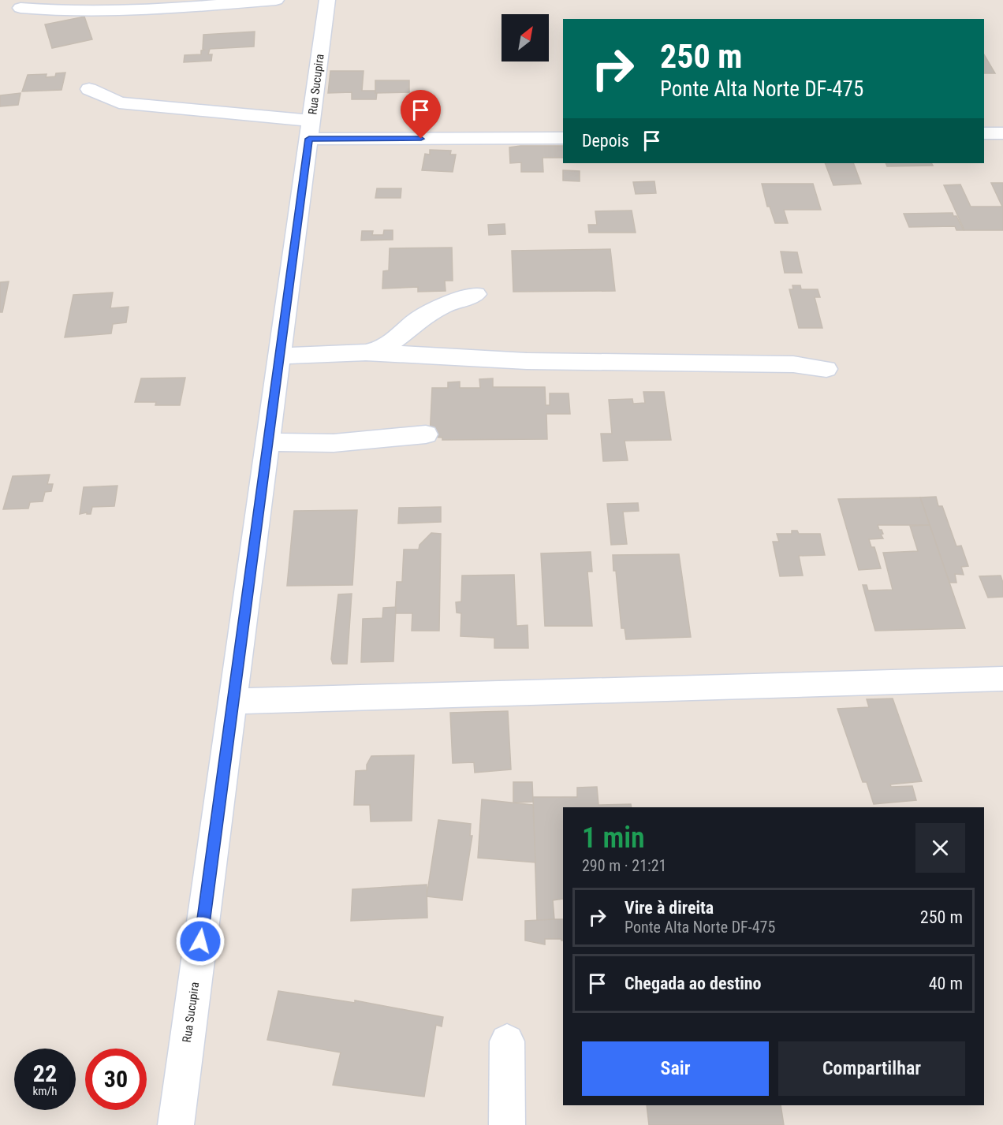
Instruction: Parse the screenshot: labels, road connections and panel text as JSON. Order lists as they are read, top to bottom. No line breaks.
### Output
{"streets":{"street":["Rua Sucupira"]},"north":"top right","page":{"turn":["250 m","Ponte Alta Norte DF-475"],"then":"Depois","heading":["1 min","290 m · 21:21"],"list":[{"name":"Vire à direita","note":"Ponte Alta Norte DF-475","value":"250 m"},{"name":"Chegada ao destino","value":"40 m"}],"buttons":["Sair","Compartilhar"],"speed":"22 km/h","limit":"30"}}
